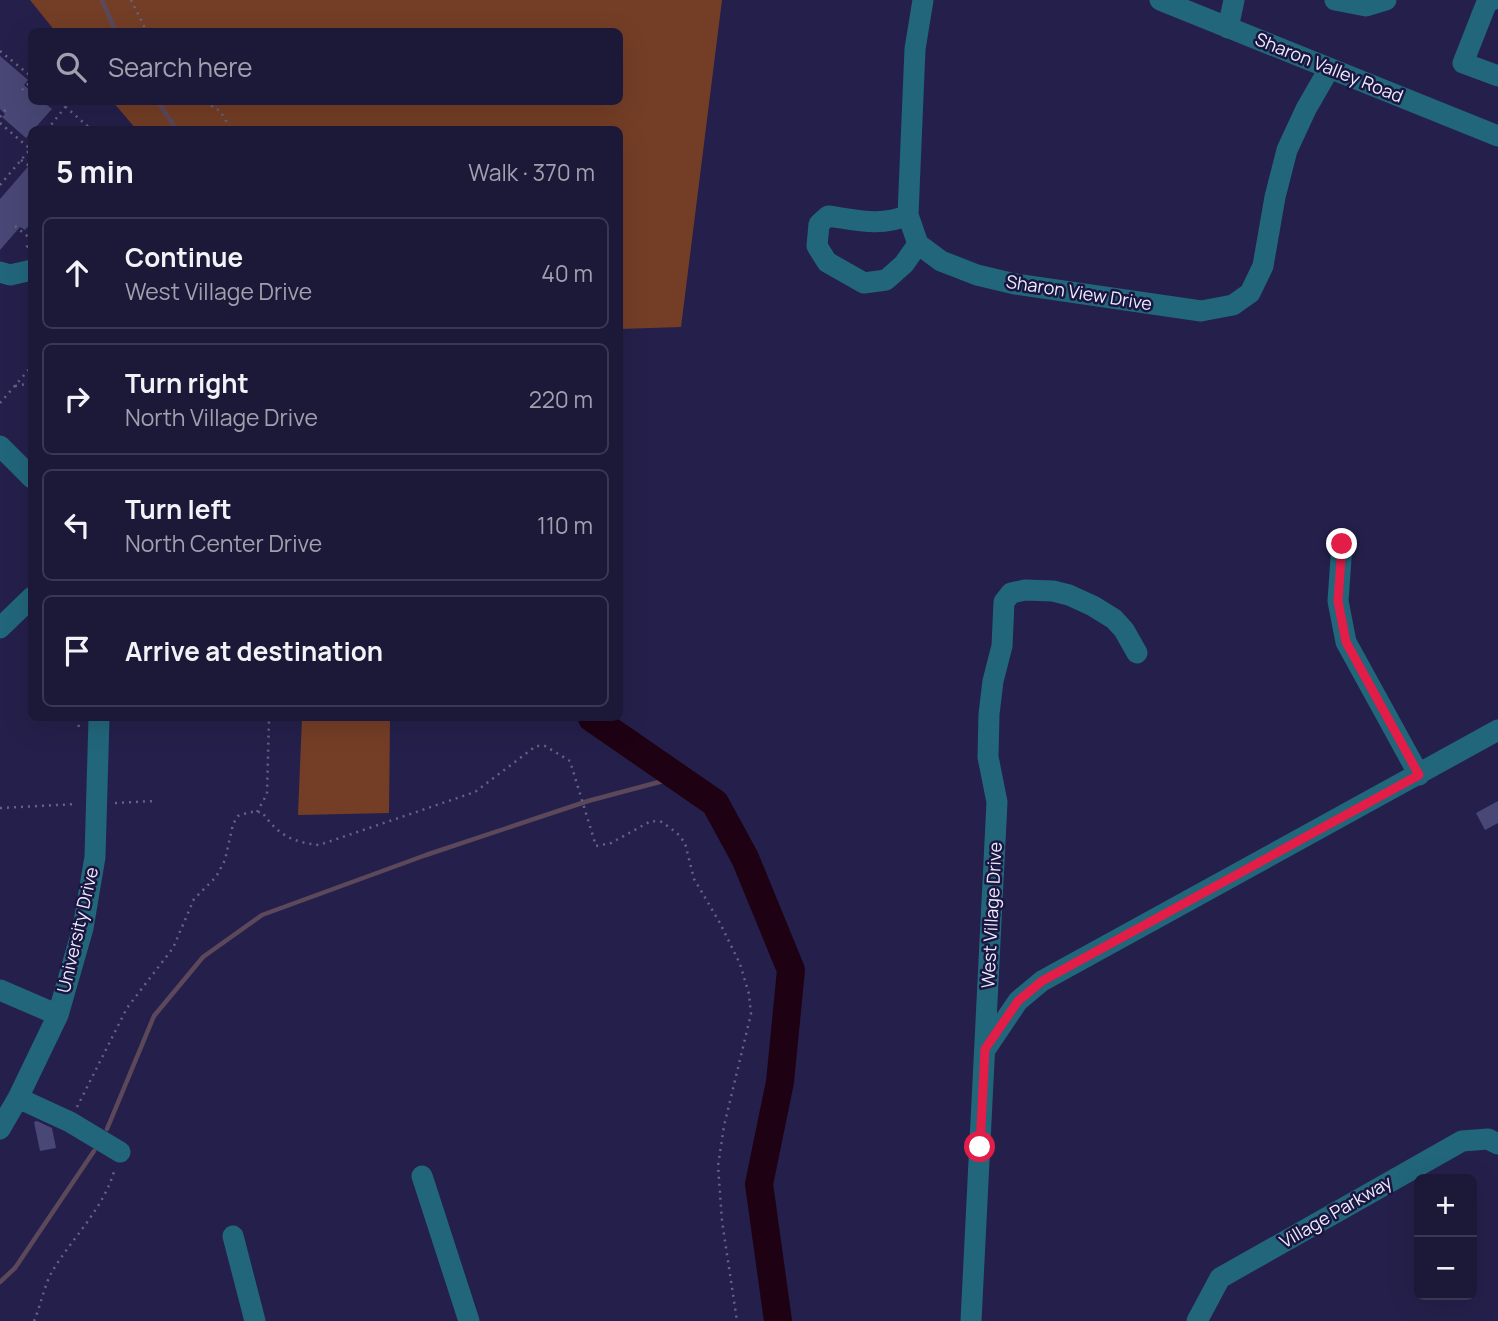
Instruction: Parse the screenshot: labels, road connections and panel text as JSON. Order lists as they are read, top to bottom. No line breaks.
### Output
{"streets":{"street":["Sharon Valley Road","Sharon View Drive","West Village Drive","University Drive","Village Parkway"]},"crossings":[["Sharon Valley Road","Sharon View Drive"]],"page":{"search":"Search here","heading":["5 min","Walk · 370 m"],"list":[["Continue","West Village Drive","40 m"],["Turn right","North Village Drive","220 m"],["Turn left","North Center Drive","110 m"],"Arrive at destination"],"map_buttons":["+","−"]}}
